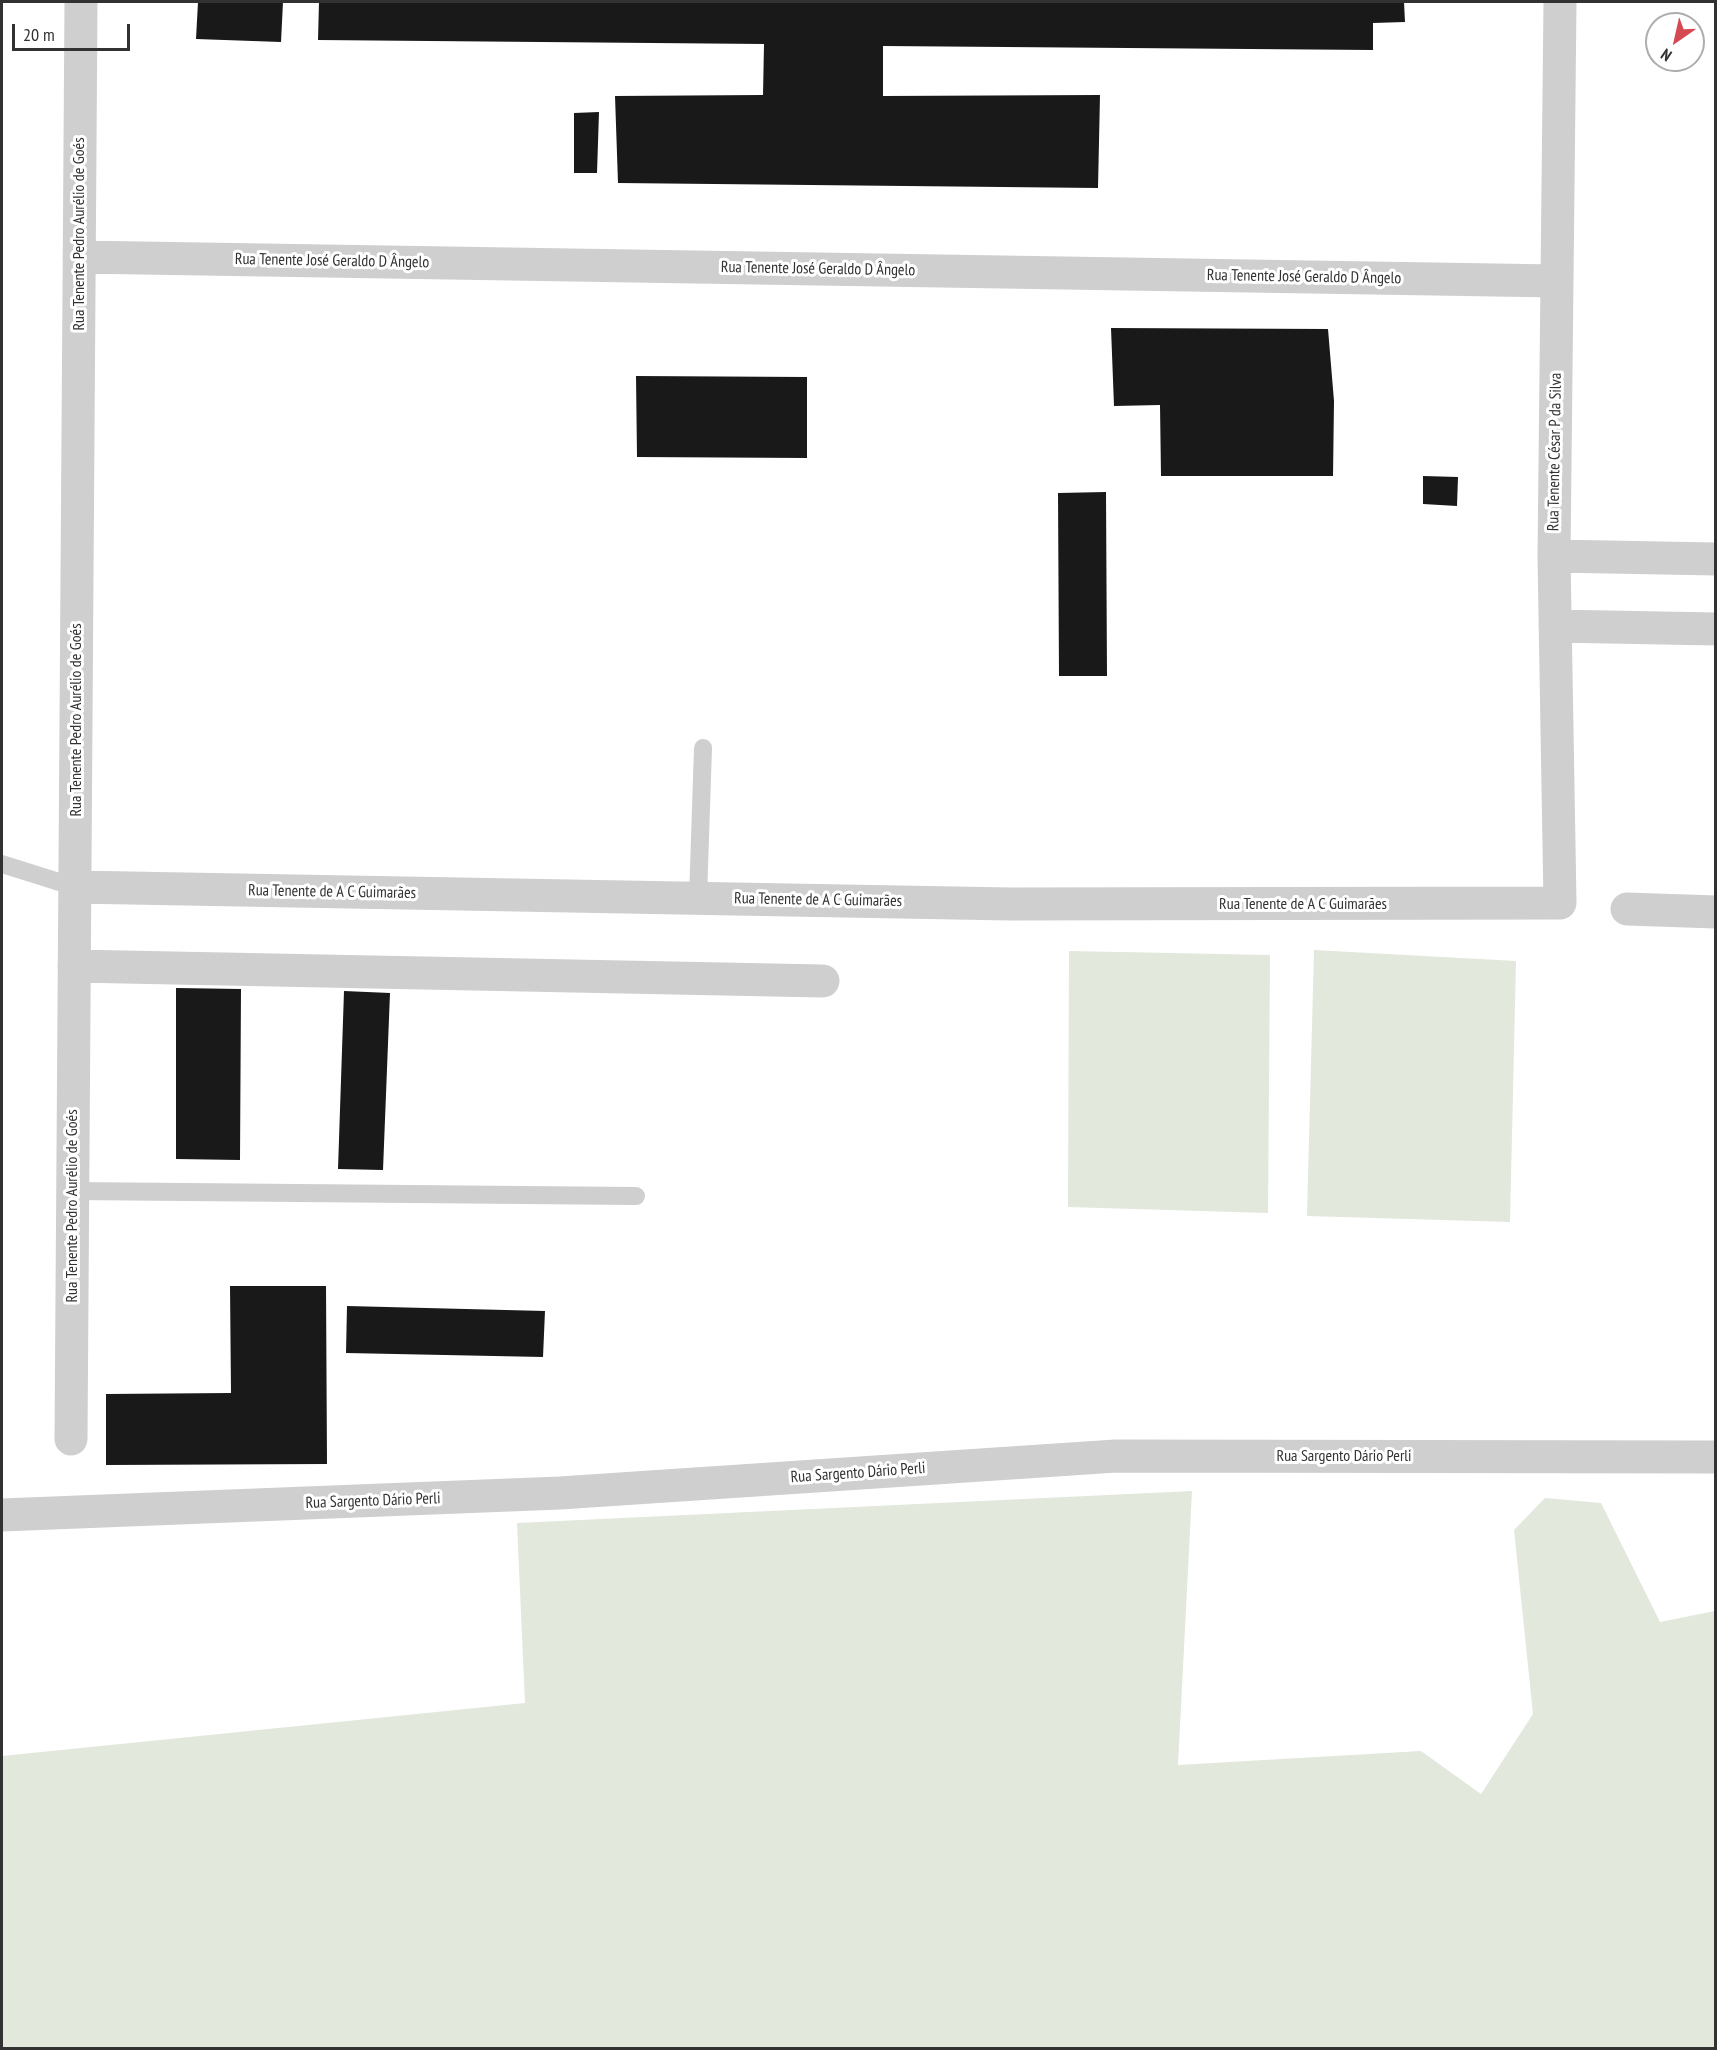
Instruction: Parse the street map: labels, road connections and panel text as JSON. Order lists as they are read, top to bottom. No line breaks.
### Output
{"streets":{"street":["Rua Tenente Pedro Aurélio de Goés","Rua Tenente José Geraldo D Ângelo","Rua Tenente César P da Silva","Rua Tenente de A C Guimarães","Rua Sargento Dário Perli"]},"crossings":[["Rua Tenente Pedro Aurélio de Goés","Rua Tenente José Geraldo D Ângelo"],["Rua Tenente Pedro Aurélio de Goés","Rua Tenente de A C Guimarães"],["Rua Tenente José Geraldo D Ângelo","Rua Tenente César P da Silva"],["Rua Tenente César P da Silva","Rua Tenente de A C Guimarães"]],"scale_bar":"20 m","north":"bottom left"}
